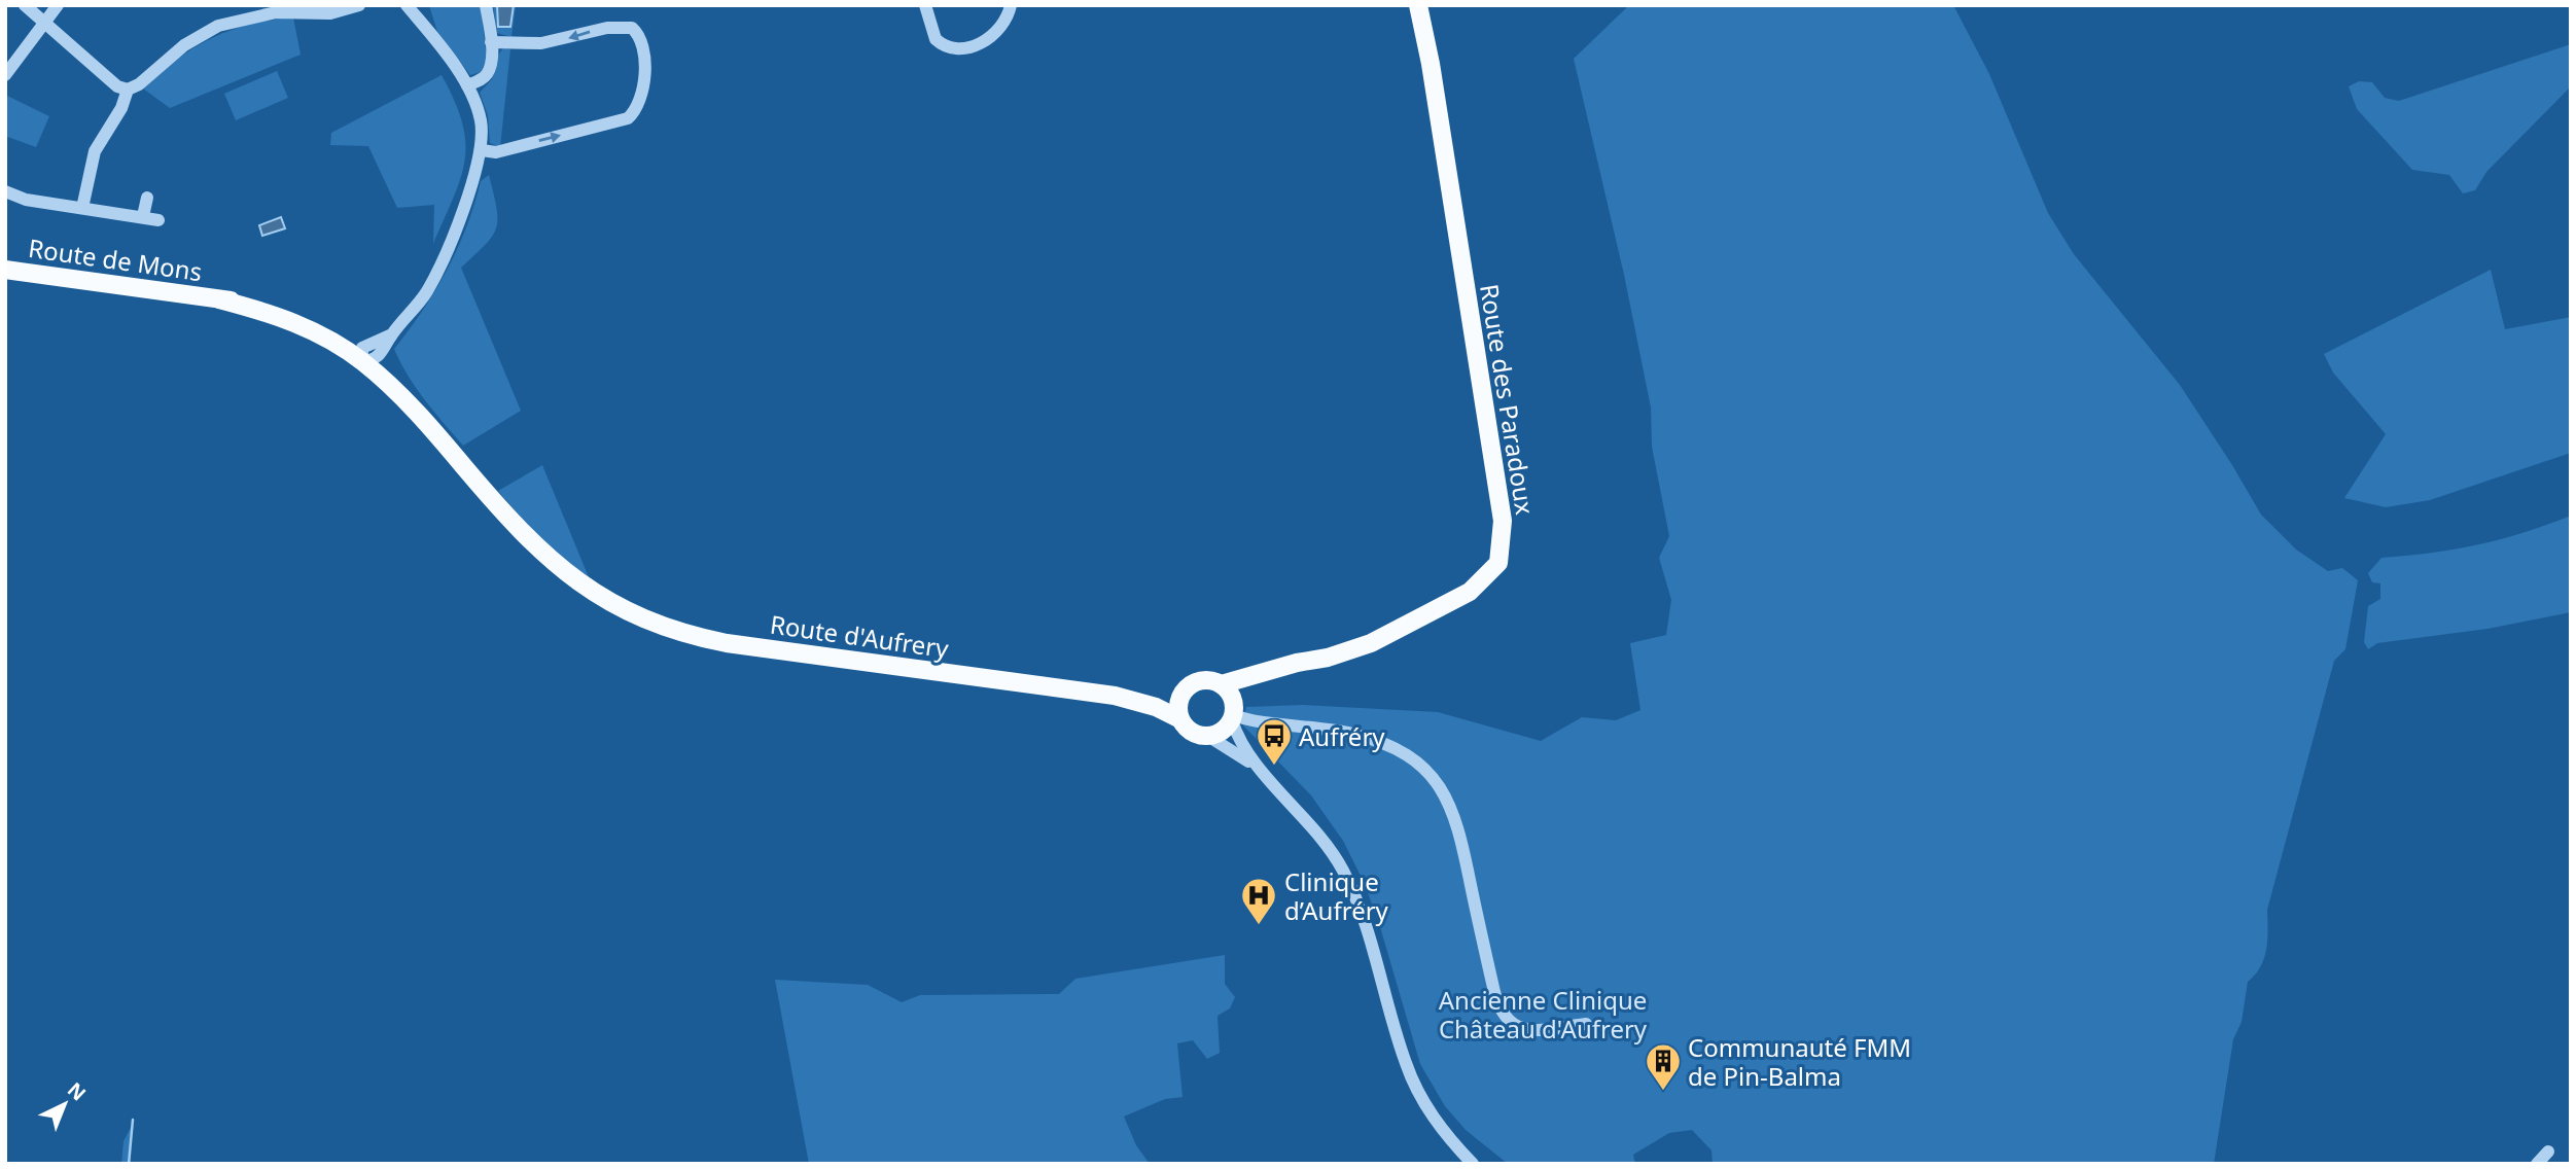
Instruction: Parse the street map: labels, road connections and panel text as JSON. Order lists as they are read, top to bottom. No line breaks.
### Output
{"streets":{"main road":["Route de Mons","Route des Paradoux","Route d'Aufrery"]},"crossings":[["Route de Mons","Route d'Aufrery"],["Route des Paradoux","Route d'Aufrery"]],"parks":["Ancienne Clinique Château d'Aufrery"],"places":{"bus stop":["Aufréry"],"hospital":["Clinique d’Aufréry"],"building":["Communauté FMM de Pin-Balma"]},"north":"top right"}
